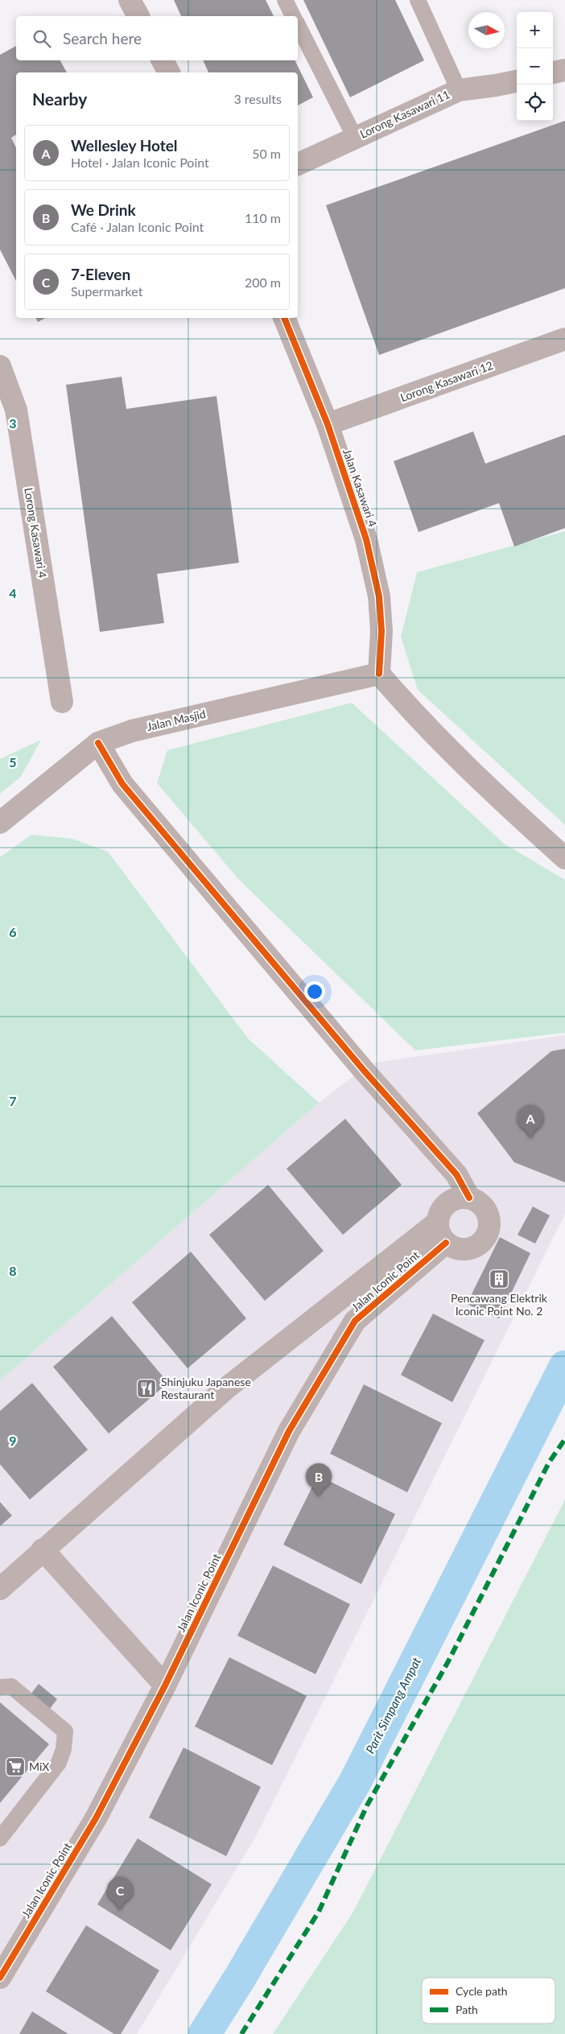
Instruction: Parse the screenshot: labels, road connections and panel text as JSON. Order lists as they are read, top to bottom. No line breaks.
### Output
{"streets":{"street":["Lorong Kasawari 11","Lorong Kasawari 12","Jalan Kasawari 4","Lorong Kasawari 4","Jalan Masjid","Jalan Iconic Point"]},"crossings":[["Lorong Kasawari 12","Jalan Kasawari 4"],["Jalan Kasawari 4","Jalan Masjid"]],"water":["Parit Simpang Ampat"],"places":{"building":["Pencawang Elektrik Iconic Point No. 2"],"restaurant":["Shinjuku Japanese Restaurant"],"supermarket":["MiX"]},"legend":["Cycle path","Path"],"north":"right","page":{"map_buttons":["+","−"],"search":"Search here","heading":["Nearby","3 results"],"list":[{"mark":"A","name":"Wellesley Hotel","note":"Hotel · Jalan Iconic Point","value":"50 m"},{"mark":"B","name":"We Drink","note":"Café · Jalan Iconic Point","value":"110 m"},{"mark":"C","name":"7-Eleven","note":"Supermarket","value":"200 m"}],"pins":["A","B","C"]},"grid":{"rows":["3","4","5","6","7","8","9"]}}
